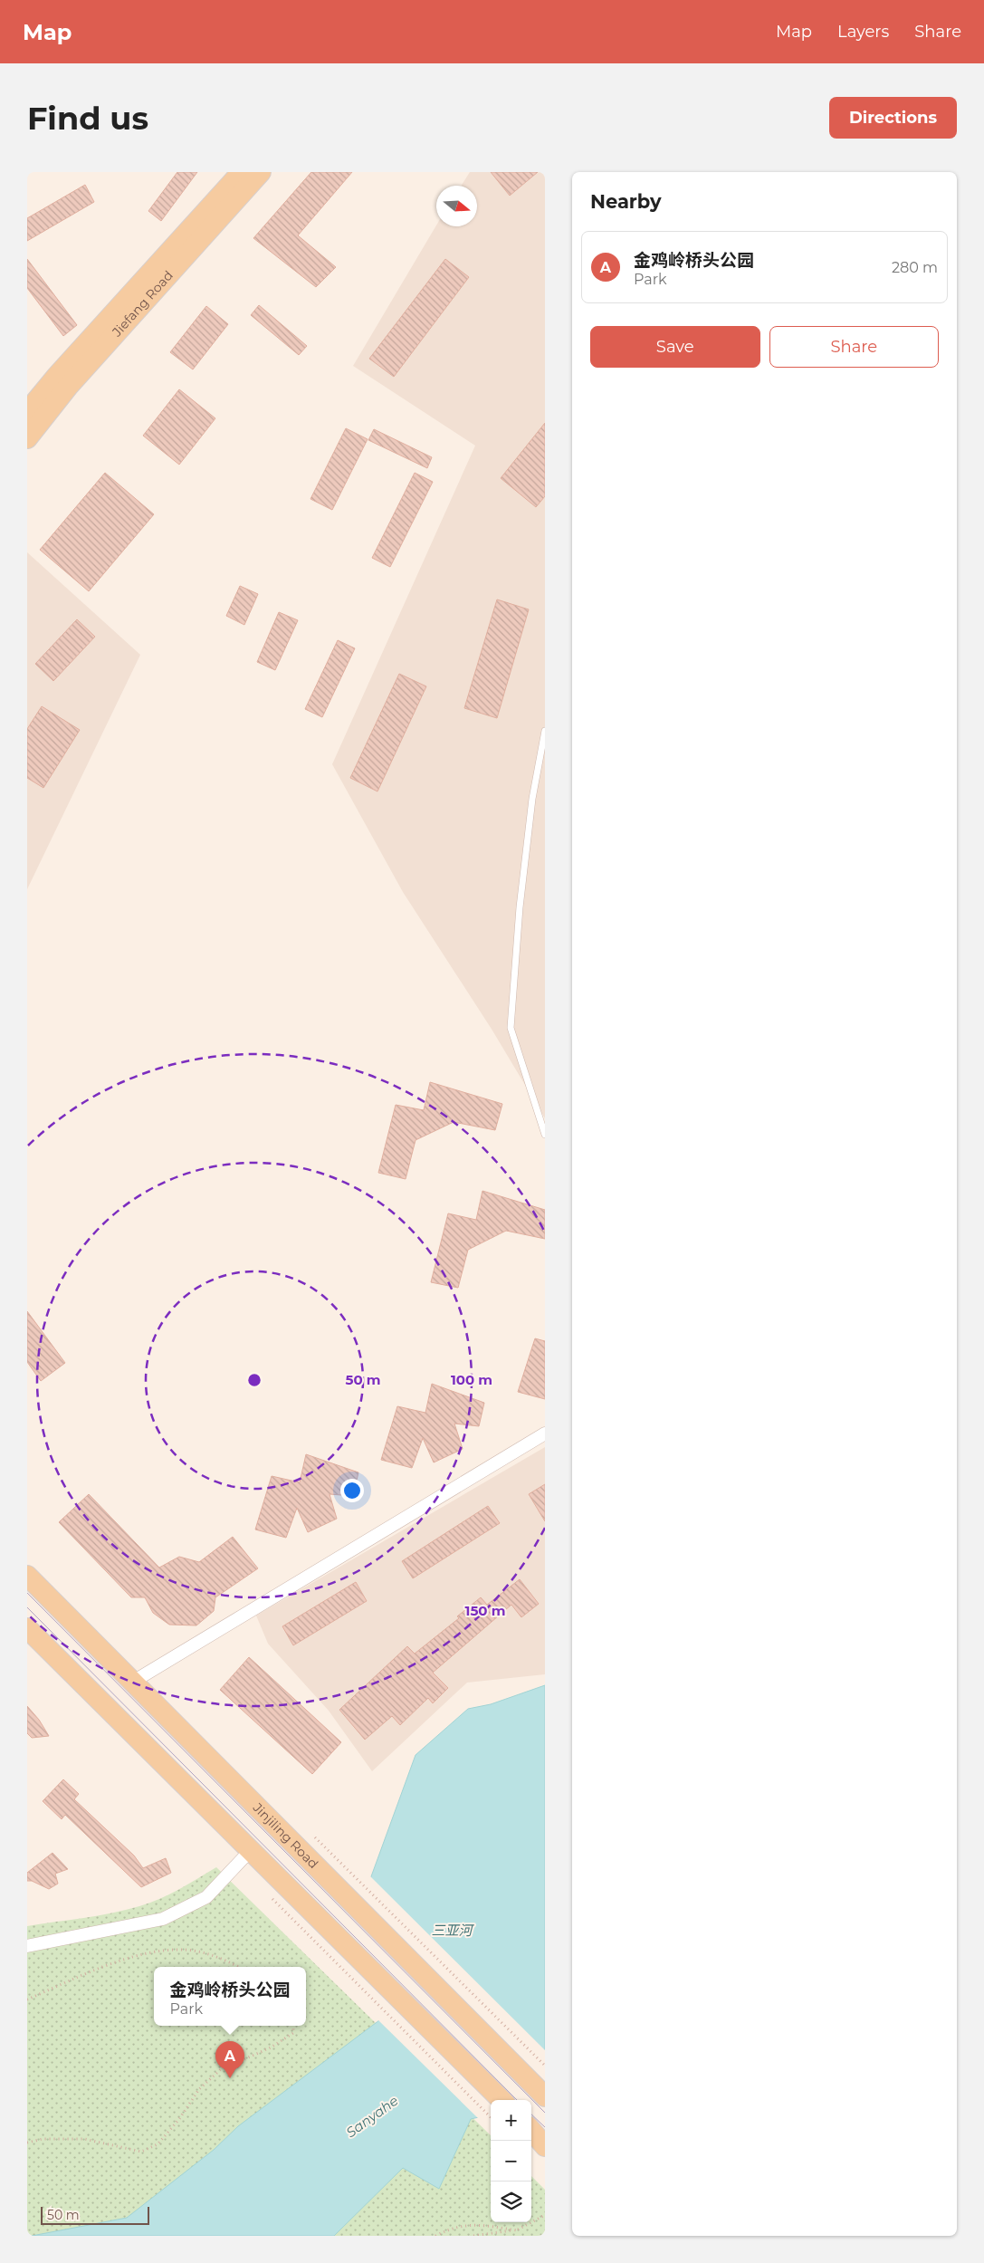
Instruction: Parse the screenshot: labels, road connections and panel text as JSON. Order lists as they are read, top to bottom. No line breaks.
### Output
{"streets":{"main road":["Jiefang Road","Jinjiling Road"]},"water":["三亚河","Sanyahe"],"scale_bar":"50 m","north":"right","page":{"header":"Map","nav":["Map","Layers","Share"],"buttons":["Directions",["Save","Share"]],"title":"Find us","heading":"Nearby","list":[{"mark":"A","name":"金鸡岭桥头公园","note":"Park","value":"280 m"}],"popup":["金鸡岭桥头公园","Park"],"pins":"A","map_buttons":["+","−"],"scale":"50 m"},"rings":["50 m","100 m","150 m"]}
